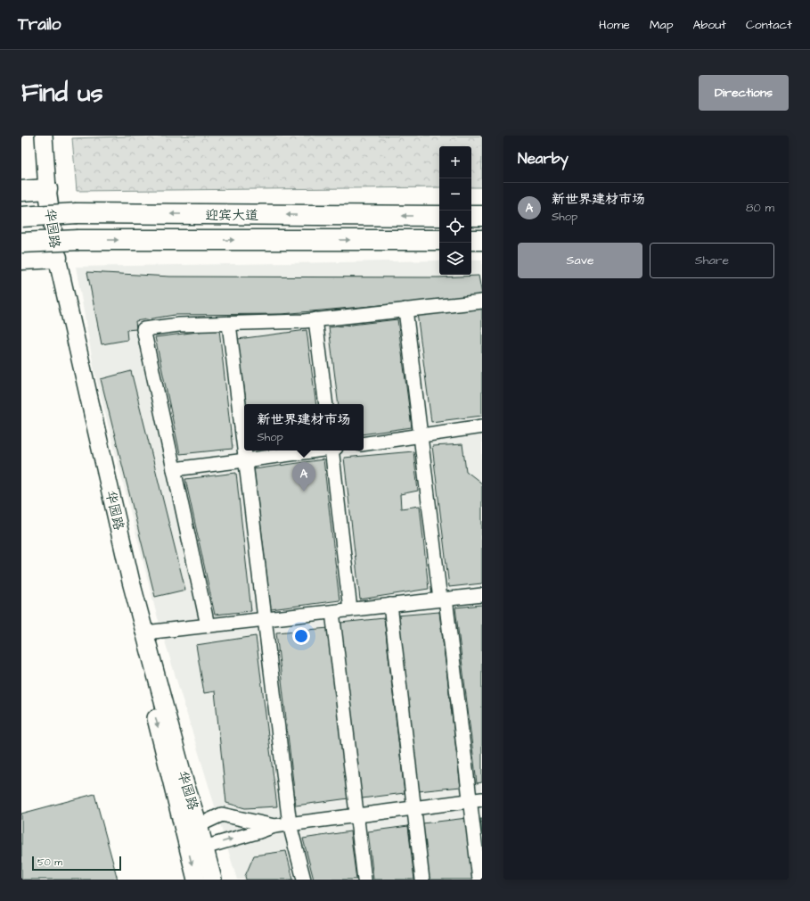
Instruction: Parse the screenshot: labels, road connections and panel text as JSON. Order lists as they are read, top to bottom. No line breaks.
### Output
{"streets":{"highway":["迎宾大道"],"main road":["华园路"]},"scale_bar":"50 m","page":{"header":"Trailo","nav":["Home","Map","About","Contact"],"buttons":["Directions",["Save","Share"]],"title":"Find us","heading":"Nearby","map_buttons":["+","−"],"list":[{"mark":"A","name":"新世界建材市场","note":"Shop","value":"80 m"}],"popup":["新世界建材市场","Shop"],"pins":"A","scale":"50 m"}}
